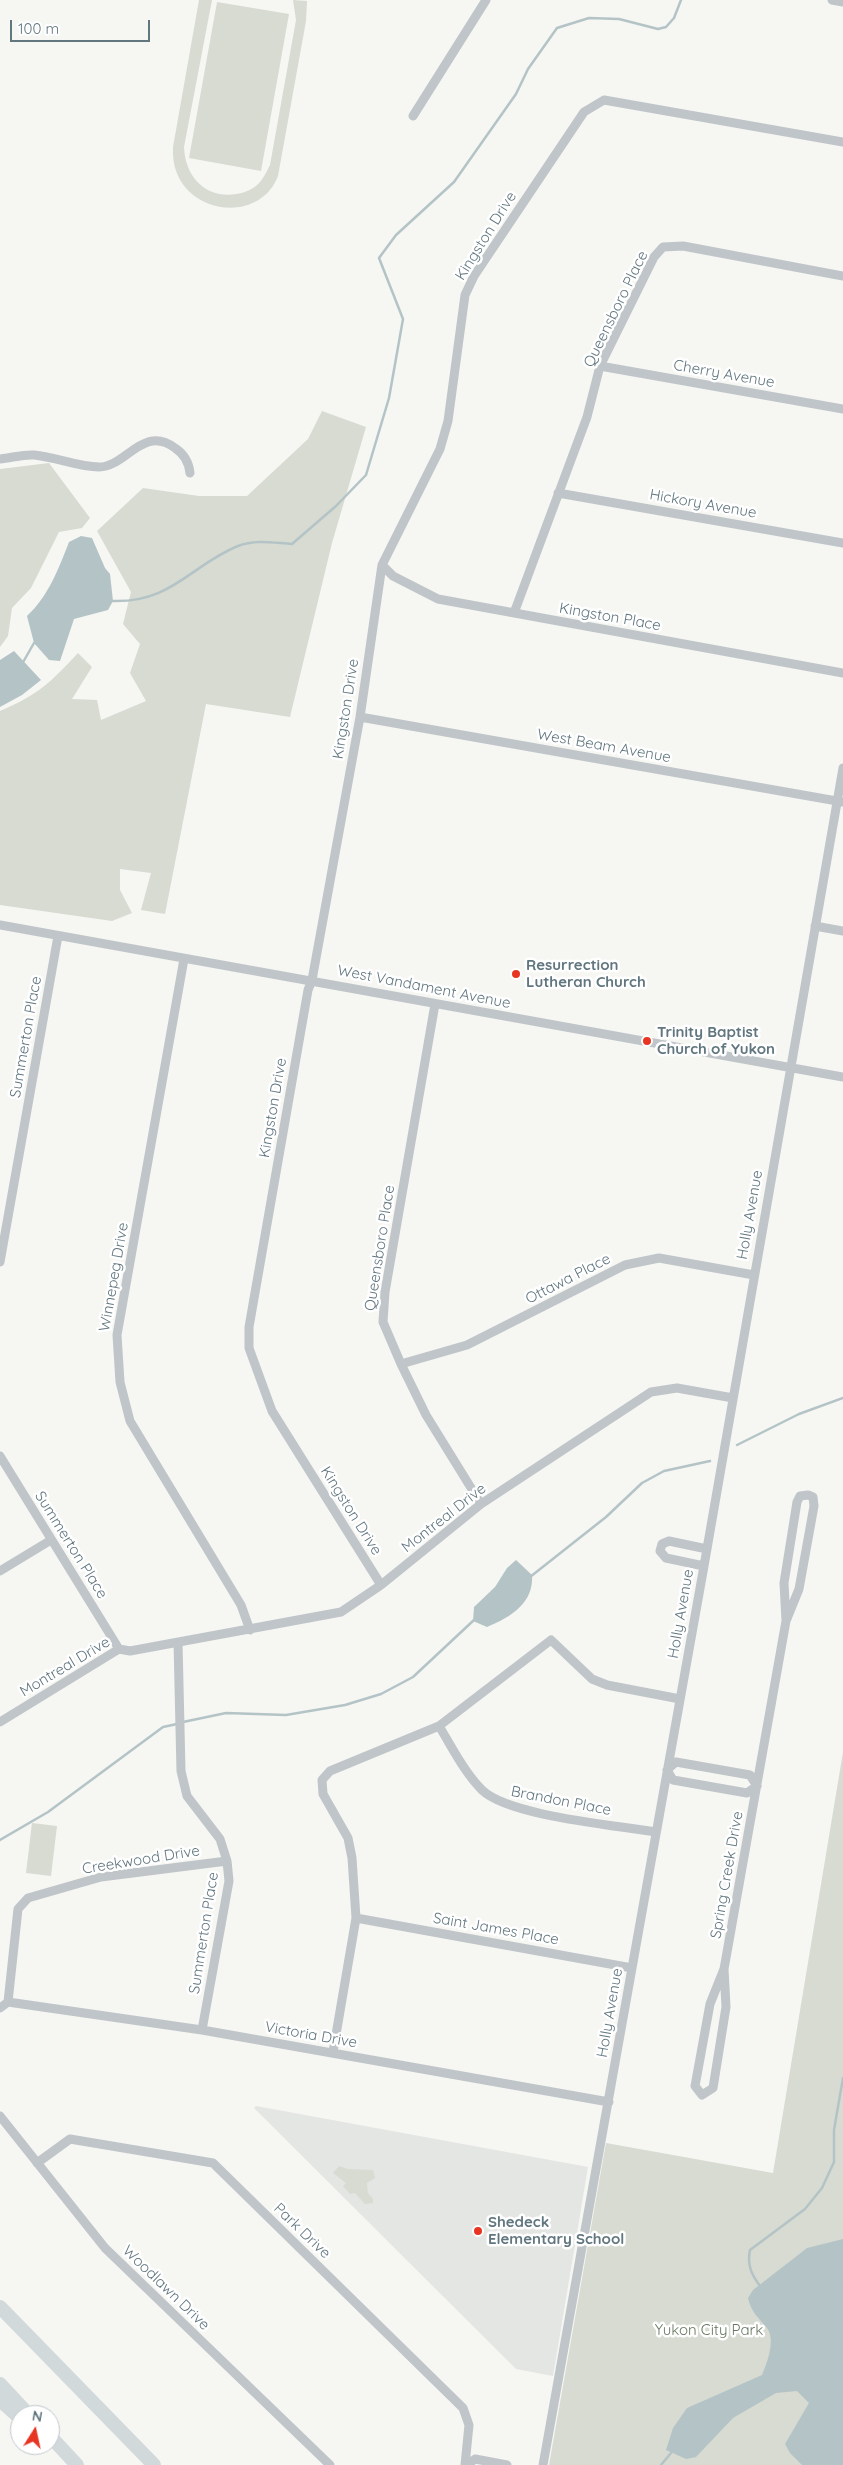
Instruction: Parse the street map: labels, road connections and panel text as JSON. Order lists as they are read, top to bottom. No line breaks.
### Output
{"streets":{"street":["Kingston Drive","Queensboro Place","Cherry Avenue","Hickory Avenue","Kingston Place","West Beam Avenue","West Vandament Avenue","Summerton Place","Holly Avenue","Winnepeg Drive","Ottawa Place","Montreal Drive","Brandon Place","Creekwood Drive","Spring Creek Drive","Saint James Place","Victoria Drive","Park Drive","Woodlawn Drive"]},"crossings":[["Kingston Drive","Kingston Place"],["Kingston Drive","West Beam Avenue"],["Kingston Drive","West Vandament Avenue"],["Kingston Drive","Montreal Drive"],["Queensboro Place","Cherry Avenue"],["Queensboro Place","Hickory Avenue"],["Queensboro Place","Kingston Place"],["Queensboro Place","West Vandament Avenue"],["Queensboro Place","Ottawa Place"],["Queensboro Place","Montreal Drive"],["West Beam Avenue","Holly Avenue"],["West Vandament Avenue","Summerton Place"],["West Vandament Avenue","Holly Avenue"],["West Vandament Avenue","Winnepeg Drive"],["Summerton Place","Montreal Drive"],["Summerton Place","Creekwood Drive"],["Summerton Place","Victoria Drive"],["Holly Avenue","Ottawa Place"],["Holly Avenue","Montreal Drive"],["Holly Avenue","Brandon Place"],["Holly Avenue","Spring Creek Drive"],["Holly Avenue","Saint James Place"],["Holly Avenue","Victoria Drive"],["Winnepeg Drive","Montreal Drive"],["Creekwood Drive","Victoria Drive"],["Park Drive","Woodlawn Drive"]],"parks":["Yukon City Park"],"places":["Resurrection Lutheran Church","Trinity Baptist Church of Yukon","Shedeck Elementary School"],"scale_bar":"100 m","north":"top"}
